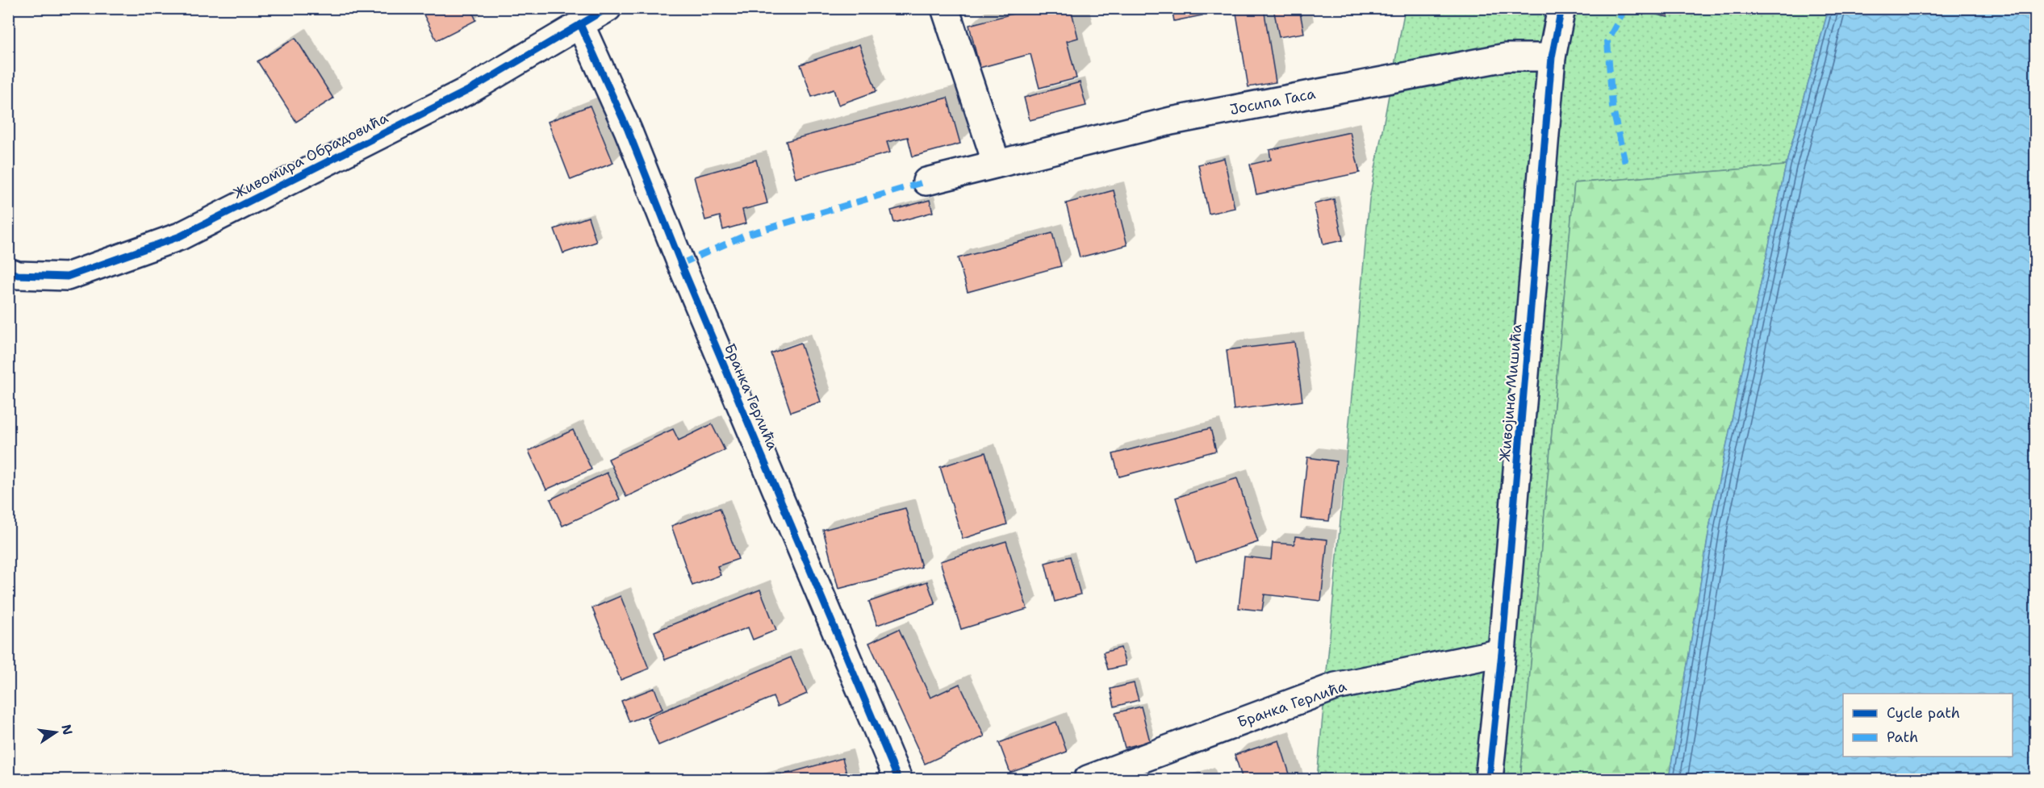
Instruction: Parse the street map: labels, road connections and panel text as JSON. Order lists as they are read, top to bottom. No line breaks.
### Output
{"streets":{"street":["Јосипа Гаса","Живомира Обрадовића","Живојина Мишића","Бранка Герлића"]},"crossings":[["Јосипа Гаса","Живојина Мишића"],["Живомира Обрадовића","Бранка Герлића"],["Живојина Мишића","Бранка Герлића"]],"legend":["Cycle path","Path"],"north":"right"}
